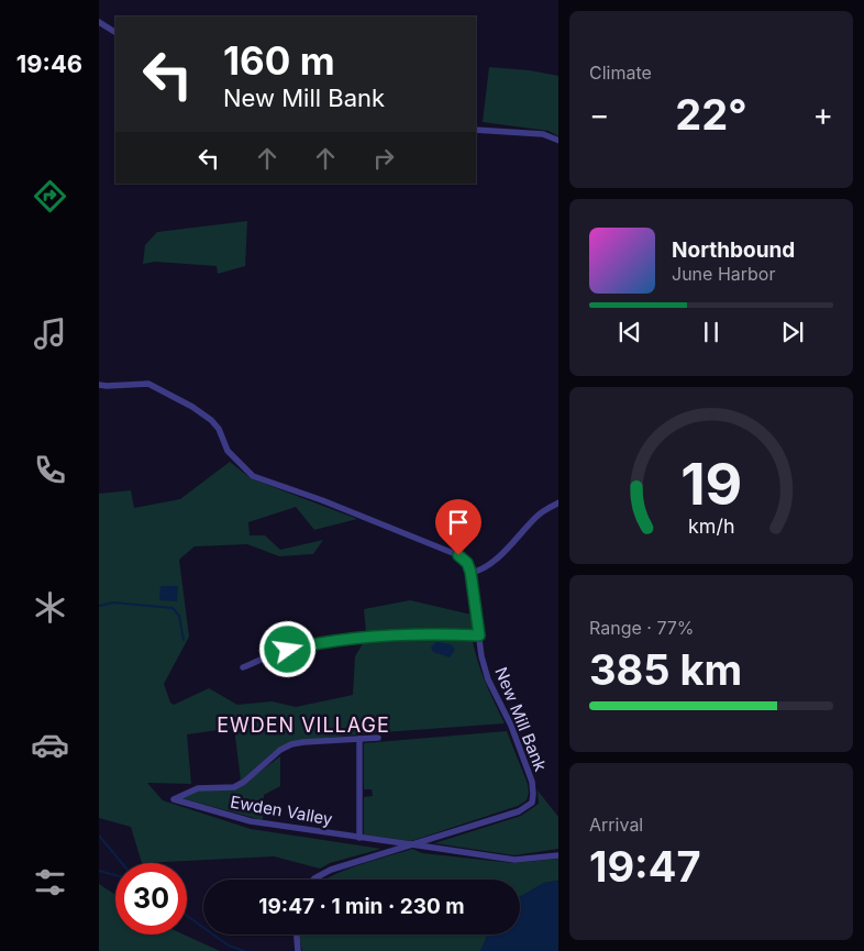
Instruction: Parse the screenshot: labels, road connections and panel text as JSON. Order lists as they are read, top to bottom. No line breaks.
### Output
{"streets":{"street":["New Mill Bank","Ewden Valley"]},"crossings":[["New Mill Bank","Ewden Valley"]],"districts":["EWDEN VILLAGE"],"page":{"tabs":"19:46","tile":["Climate",["Range · 77%","385 km"],["Arrival","19:47"]],"turn":["160 m","New Mill Bank"],"heat":["−","22°","+"],"song":["Northbound","June Harbor"],"limit":"30","trip":"19:47 · 1 min · 230 m","gauge":["19","km/h"]}}
